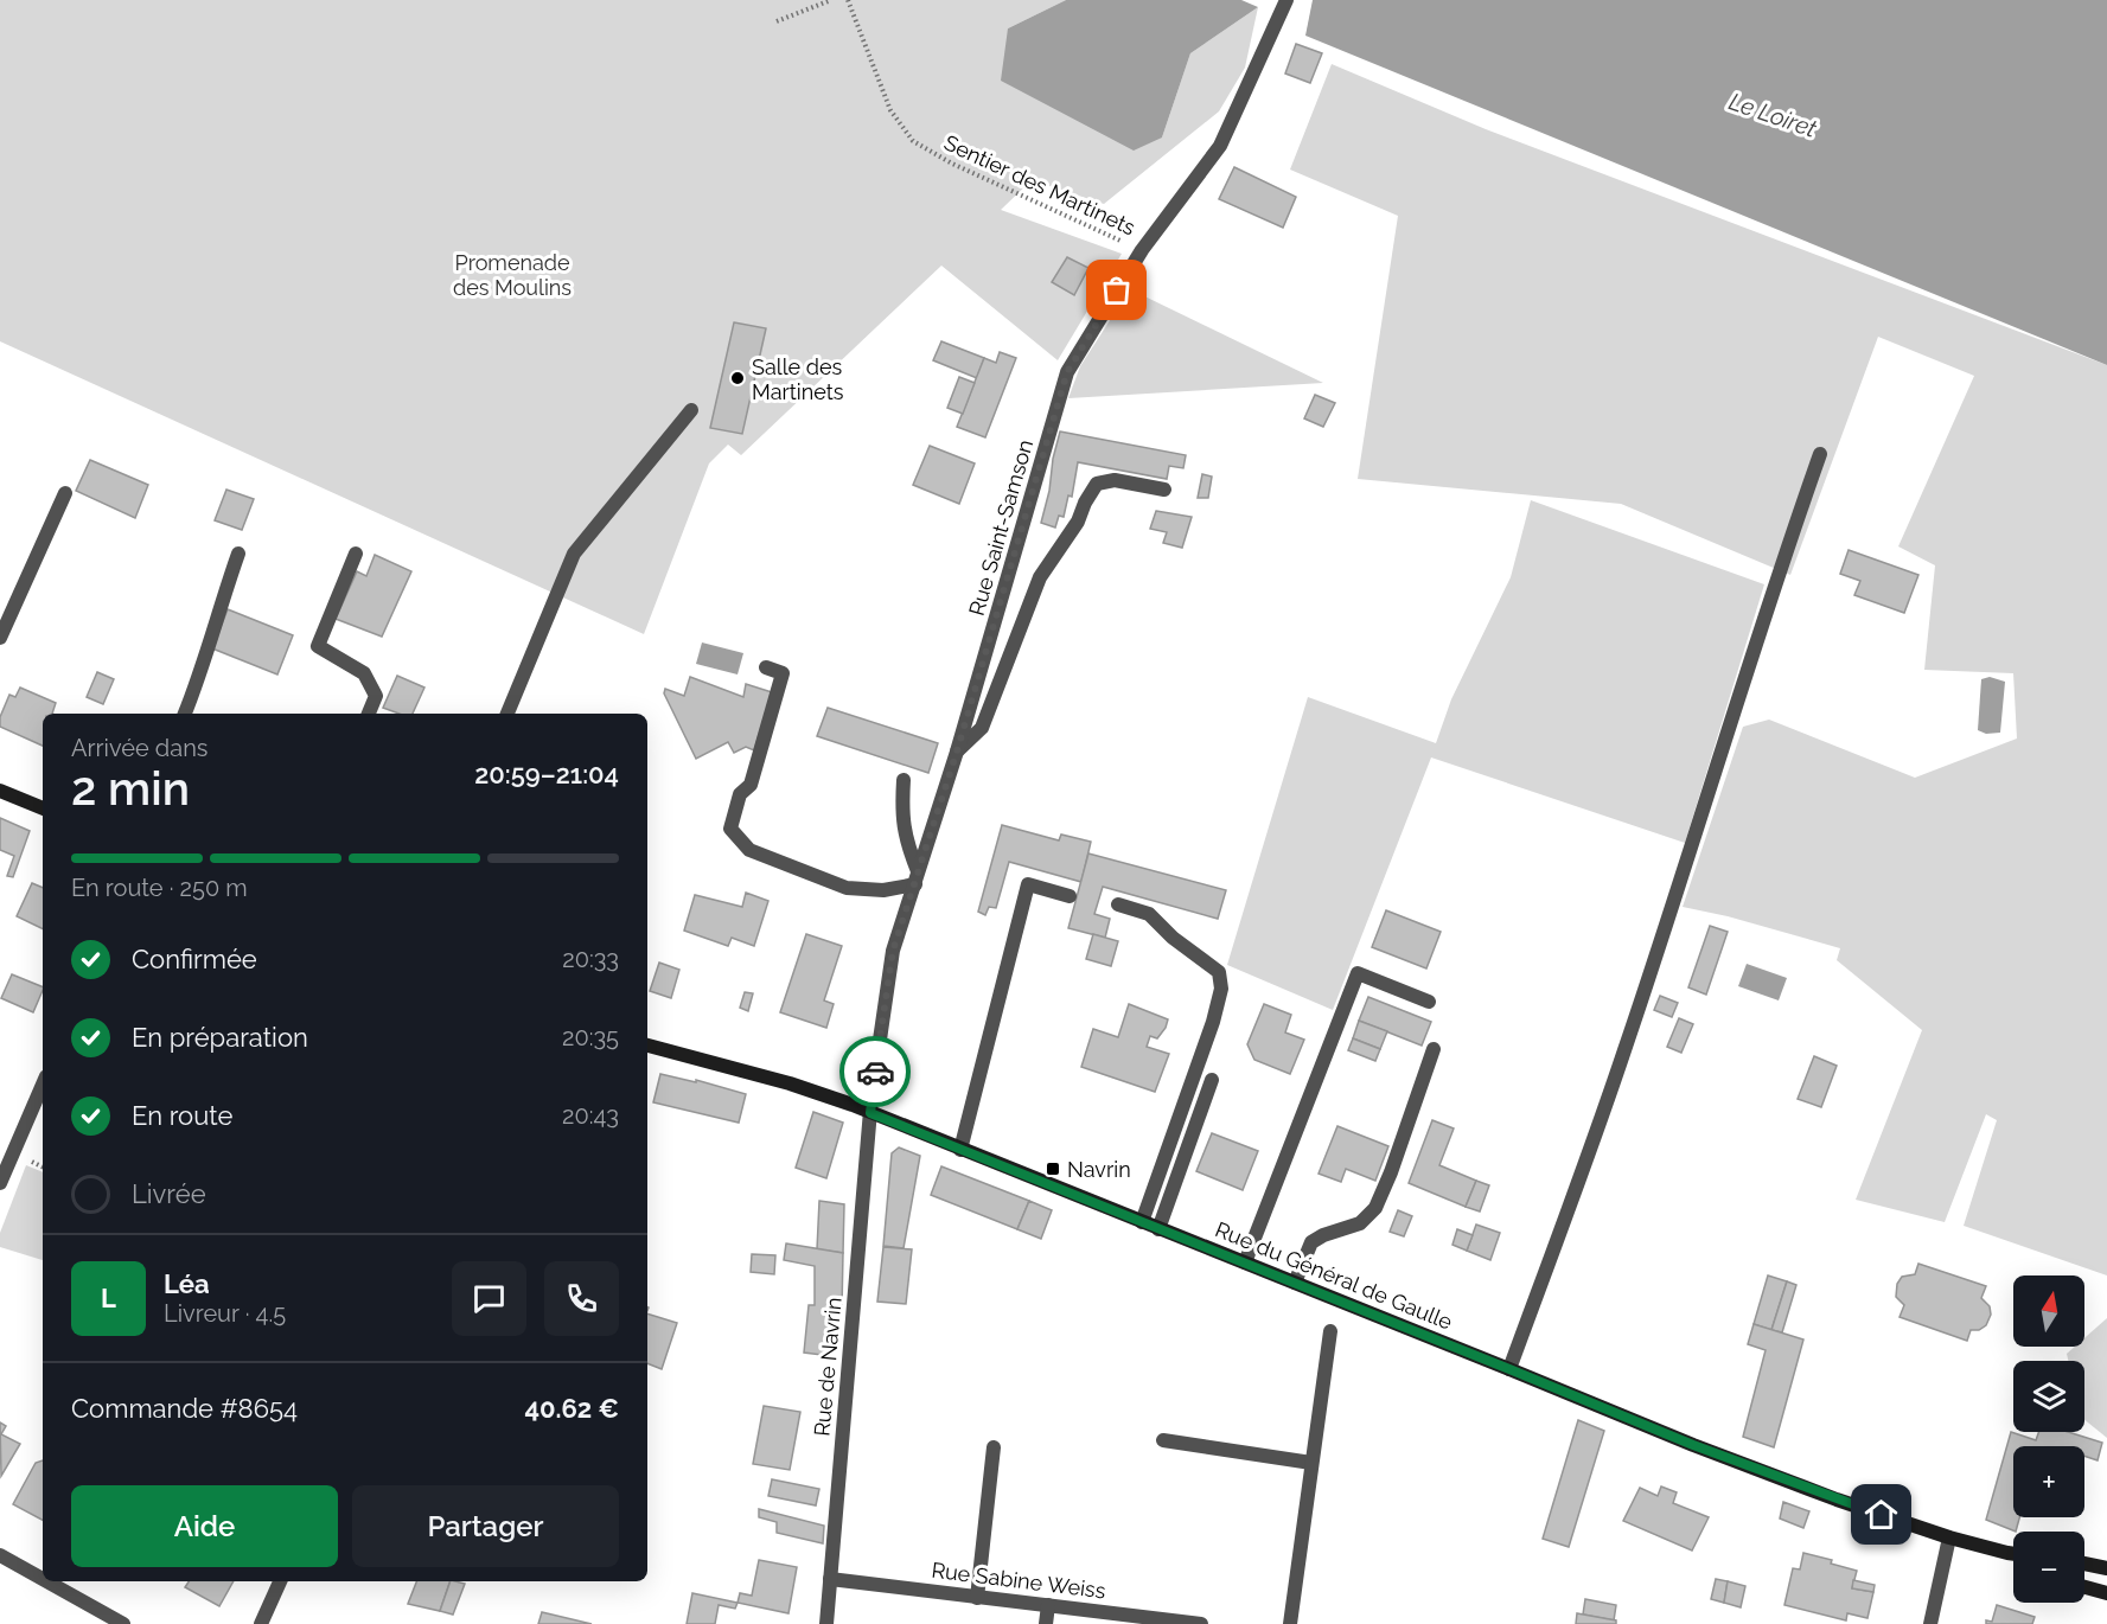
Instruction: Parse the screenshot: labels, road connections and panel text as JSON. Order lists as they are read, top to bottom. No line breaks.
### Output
{"streets":{"main road":["Rue du Général de Gaulle"],"street":["Rue Saint-Samson","Rue de Navrin","Rue Sabine Weiss"],"path":["Sentier des Martinets"]},"crossings":[["Sentier des Martinets","Rue Saint-Samson"],["Rue Saint-Samson","Rue du Général de Gaulle"],["Rue Saint-Samson","Rue de Navrin"],["Rue du Général de Gaulle","Rue de Navrin"],["Rue de Navrin","Rue Sabine Weiss"]],"water":["Le Loiret"],"parks":["Promenade des Moulins"],"places":{"other":["Salle des Martinets"],"transit":["Navrin"]},"north":"top","page":{"heading":["2 min","Arrivée dans","20:59–21:04"],"panel":["Léa","Livreur · 4.5","Commande #8654","40.62 €"],"bar":"En route · 250 m","list":[["Confirmée","20:33"],["En préparation","20:35"],["En route","20:43"],"Livrée"],"round":"L","map_buttons":["+","−"],"buttons":["Aide","Partager"]}}
